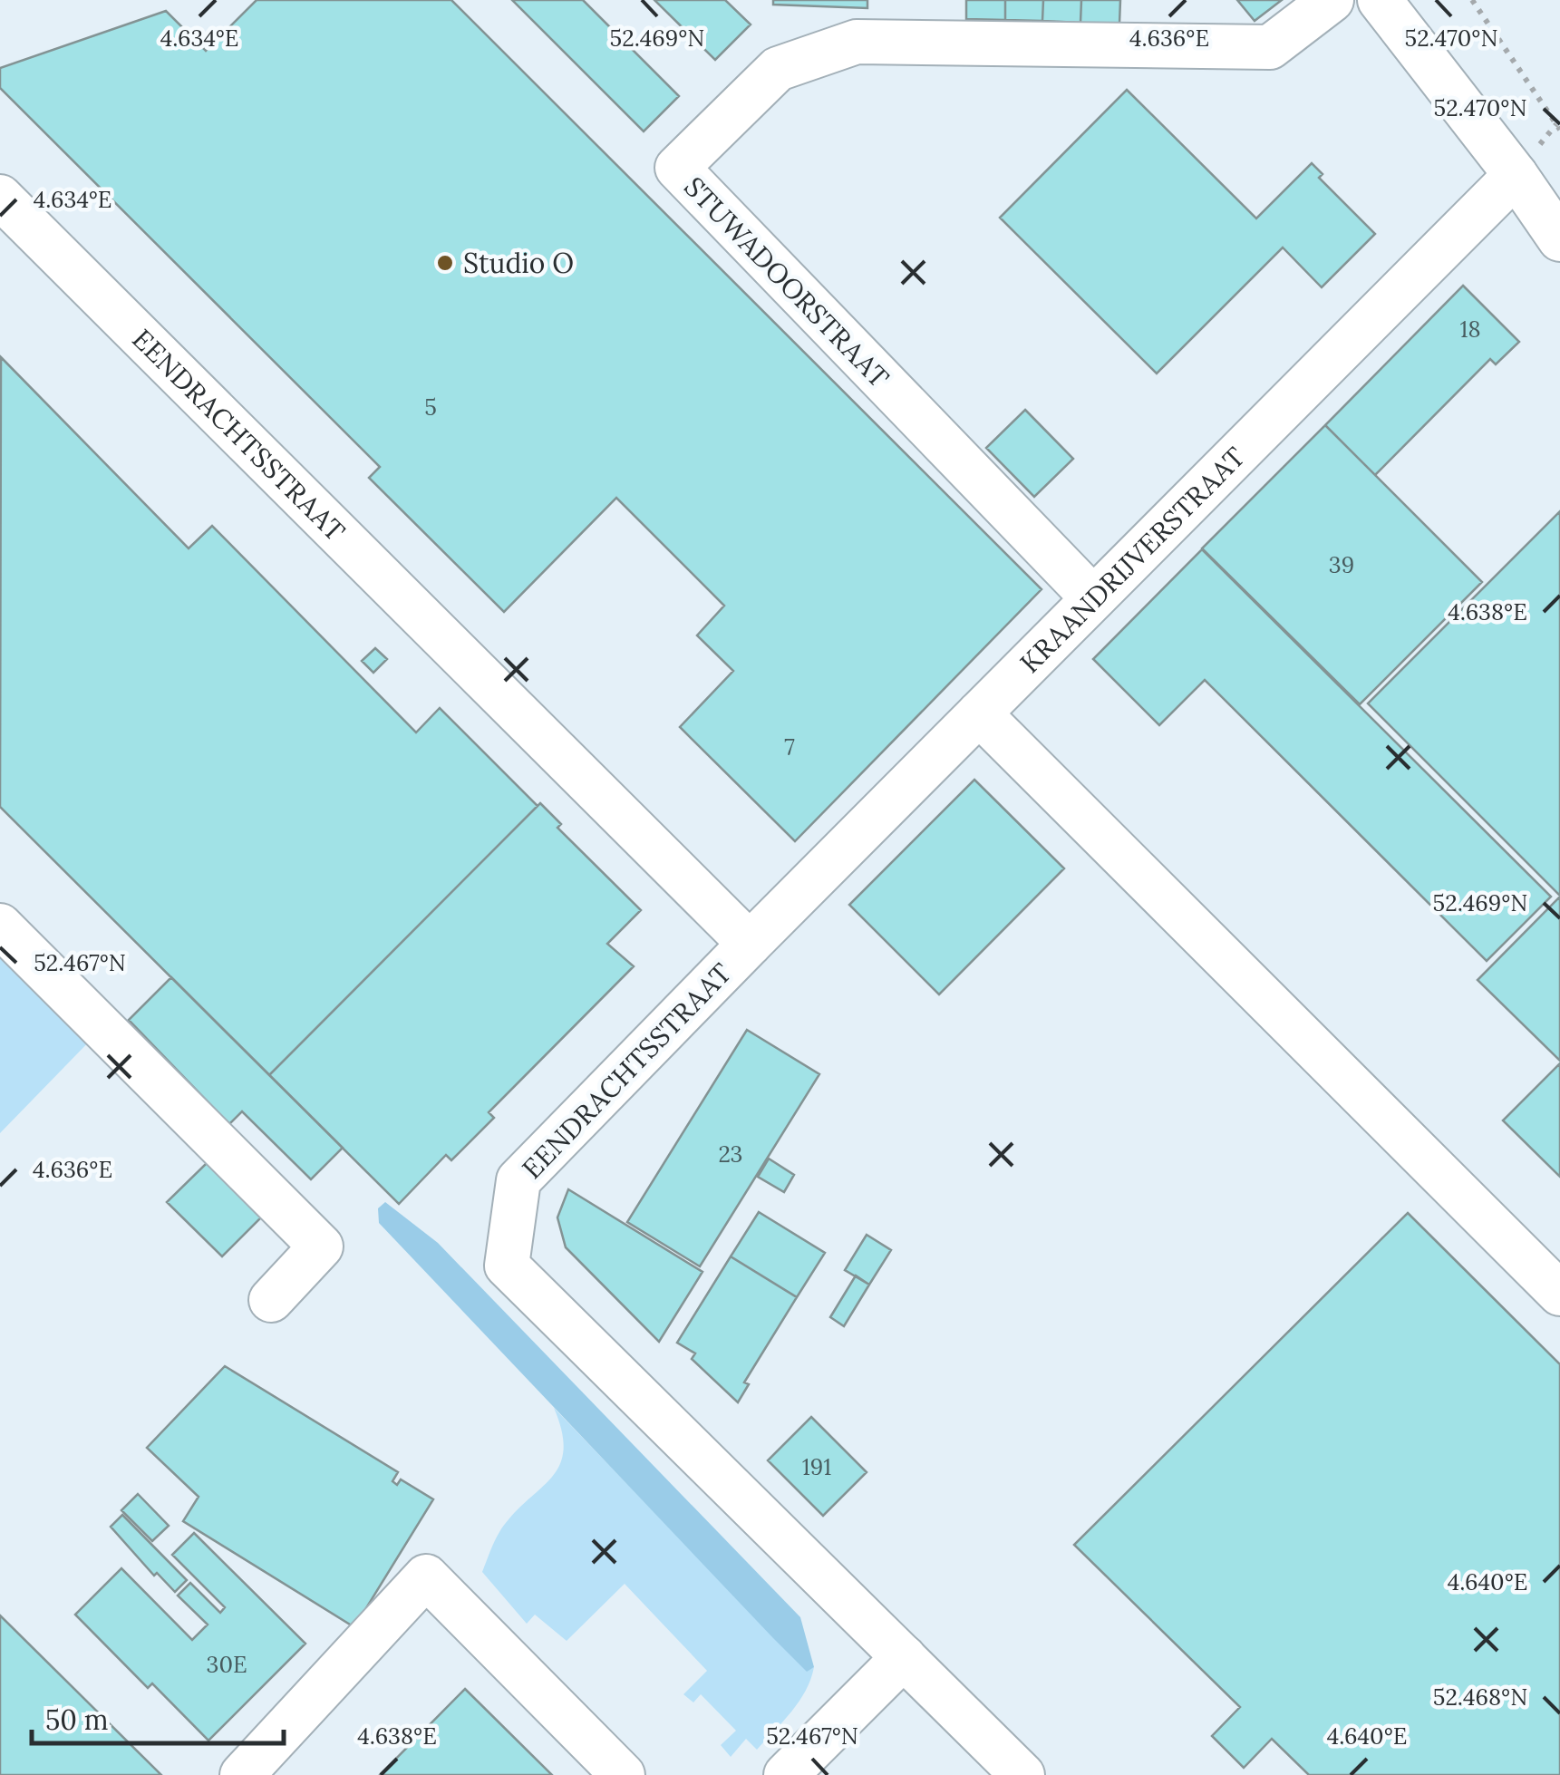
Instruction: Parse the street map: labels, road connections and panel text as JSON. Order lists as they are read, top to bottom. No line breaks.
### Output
{"streets":{"street":["STUWADOORSTRAAT","EENDRACHTSSTRAAT","KRAANDRIJVERSTRAAT"]},"crossings":[["STUWADOORSTRAAT","KRAANDRIJVERSTRAAT"],["EENDRACHTSSTRAAT","KRAANDRIJVERSTRAAT"]],"places":["Studio O"],"house_numbers":["18","5","39","7","23","191","30E"],"scale_bar":"50 m","coordinates":["4.634°E","52.469°N","4.636°E","52.470°N","4.638°E","52.467°N","4.640°E","52.468°N"]}
